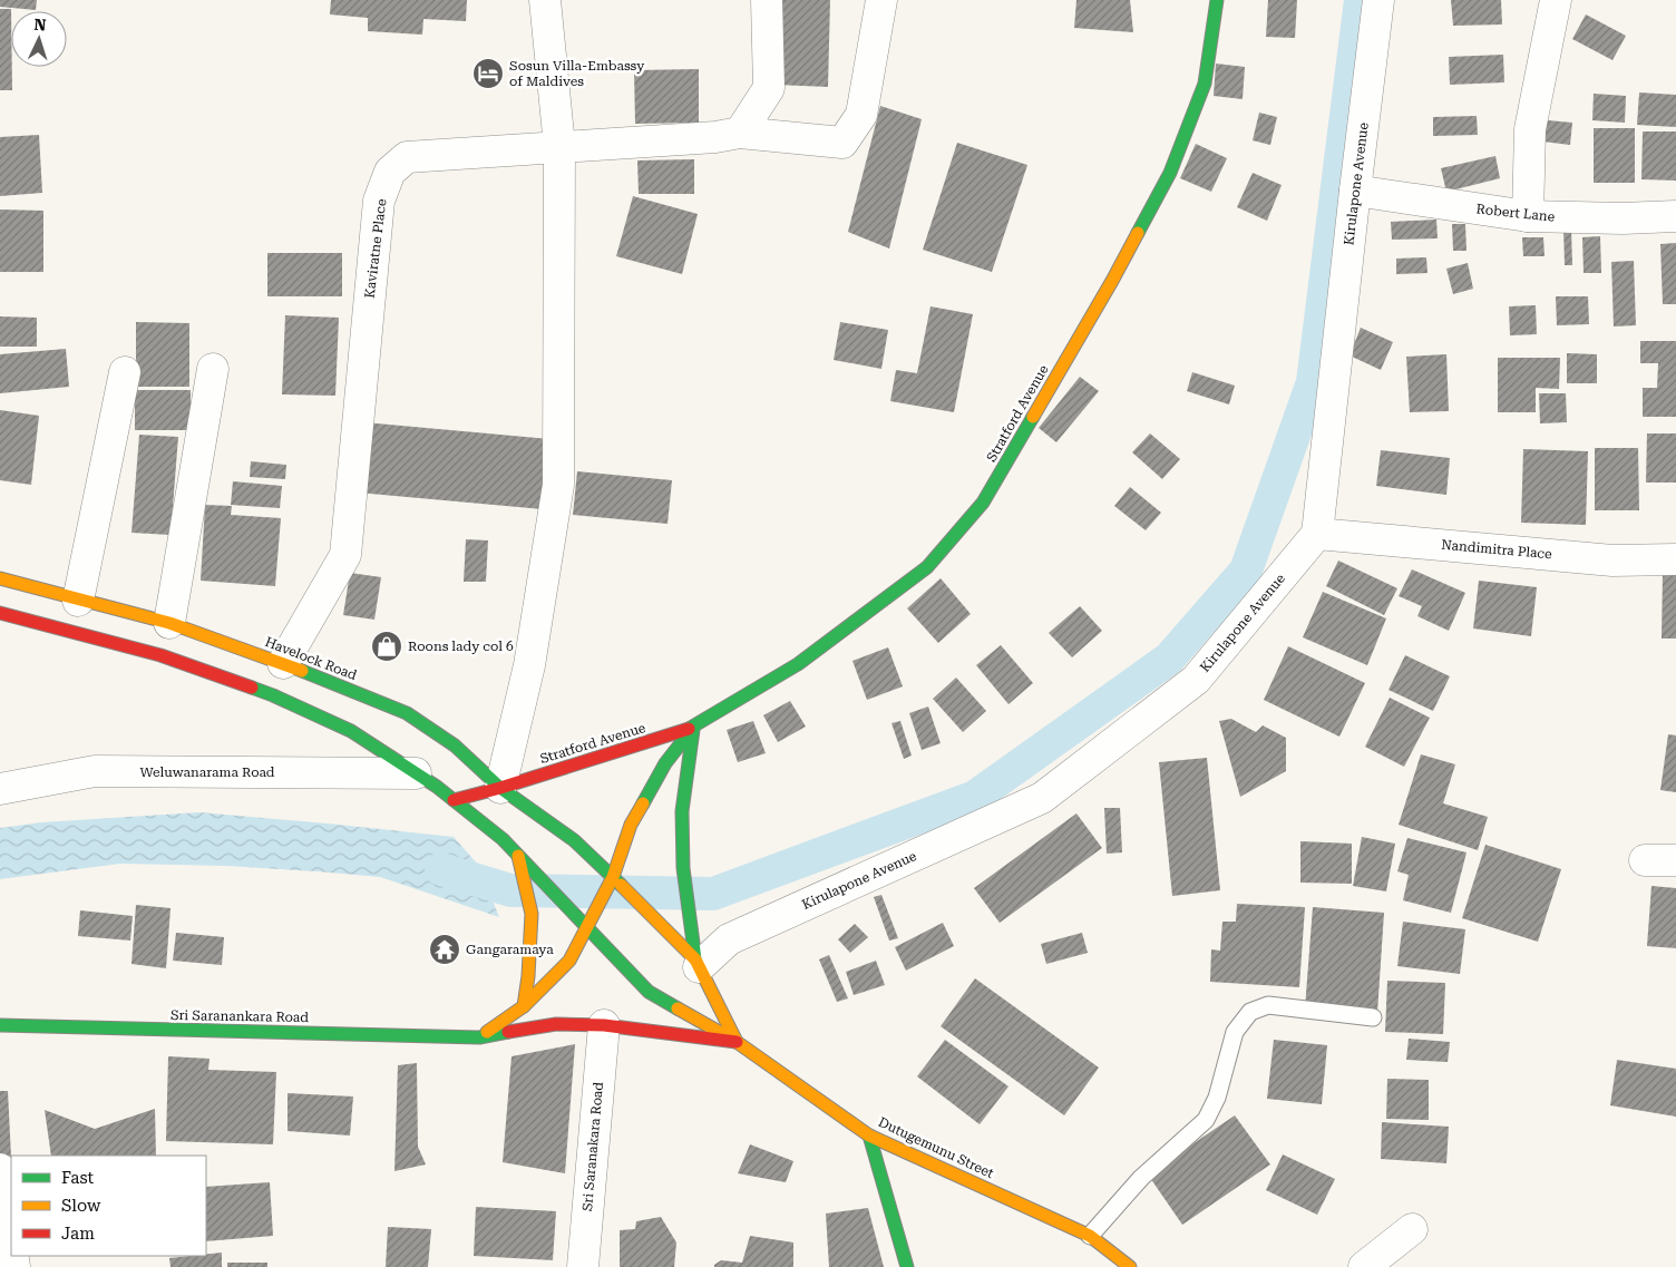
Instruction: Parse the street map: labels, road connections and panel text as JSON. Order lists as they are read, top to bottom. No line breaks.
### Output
{"streets":{"main road":["Stratford Avenue","Havelock Road","Sri Saranankara Road","Dutugemunu Street"],"street":["Kirulapone Avenue","Robert Lane","Kaviratne Place","Nandimitra Place","Weluwanarama Road","Sri Saranakara Road"]},"crossings":[["Kirulapone Avenue","Robert Lane"],["Kirulapone Avenue","Nandimitra Place"],["Kirulapone Avenue","Havelock Road"],["Kaviratne Place","Havelock Road"],["Stratford Avenue","Havelock Road"],["Stratford Avenue","Dutugemunu Street"],["Sri Saranankara Road","Sri Saranakara Road"],["Sri Saranankara Road","Dutugemunu Street"]],"places":{"hotel":["Sosun Villa-Embassy of Maldives"],"shop":["Roons lady col 6"],"temple":["Gangaramaya"]},"legend":["Fast","Slow","Jam"],"north":"top"}
